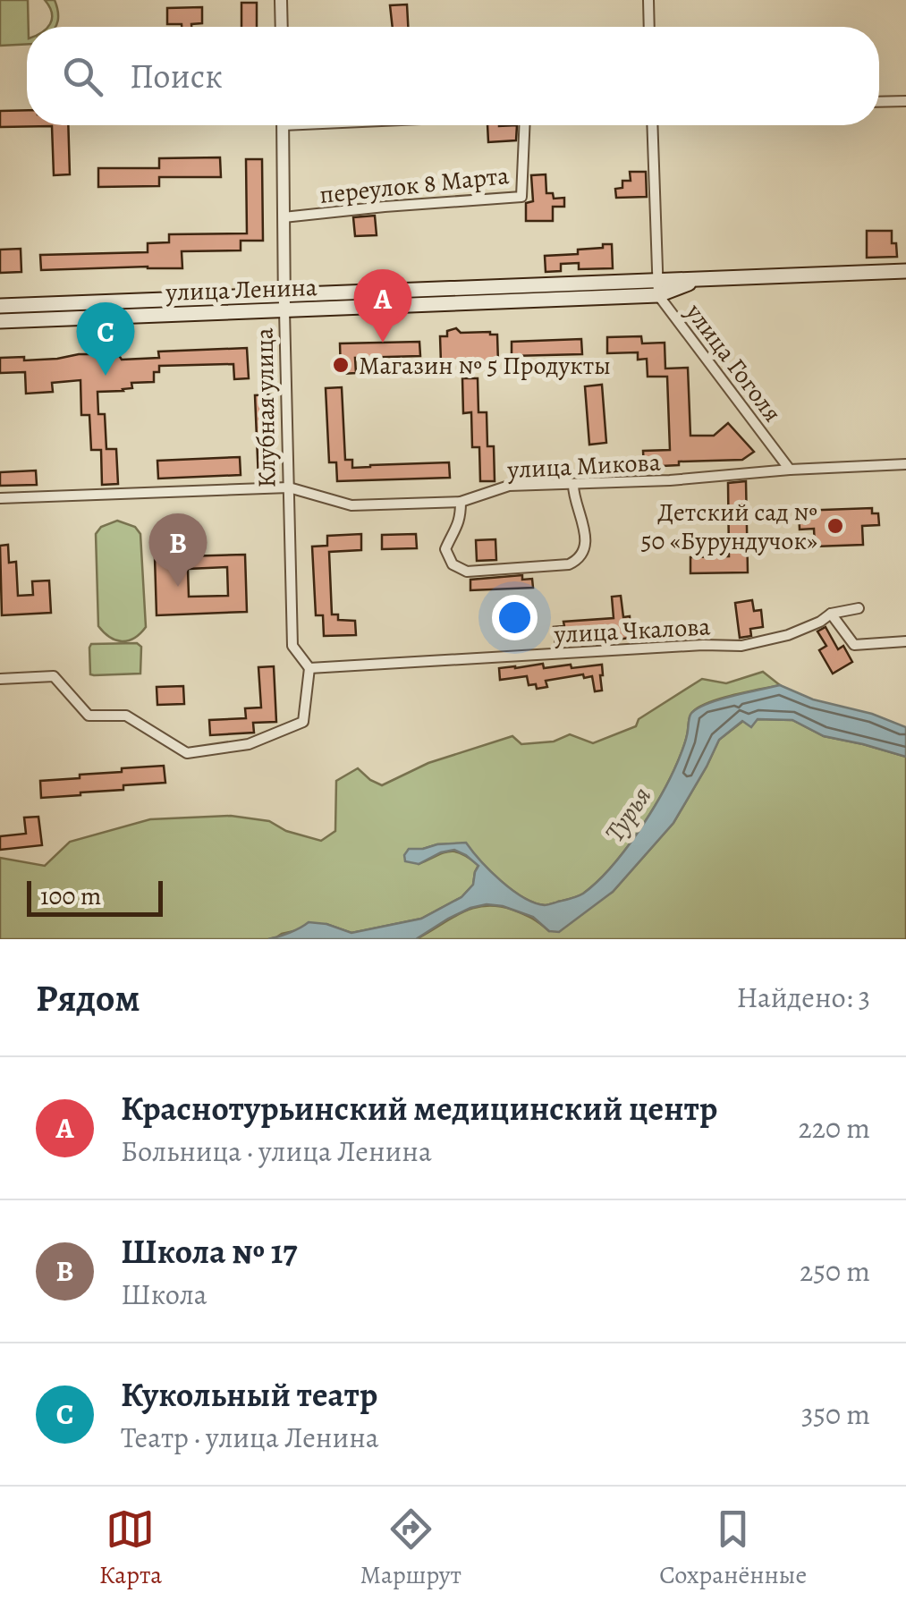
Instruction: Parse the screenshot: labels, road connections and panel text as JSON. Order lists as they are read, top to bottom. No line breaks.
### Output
{"streets":{"main road":["улица Ленина"],"street":["переулок 8 Марта","улица Гоголя","Клубная улица","улица Микова","улица Чкалова"]},"crossings":[["переулок 8 Марта","Клубная улица"],["улица Ленина","улица Гоголя"],["улица Ленина","Клубная улица"],["улица Гоголя","улица Микова"],["Клубная улица","улица Микова"],["Клубная улица","улица Чкалова"]],"water":["Турья"],"places":["Магазин № 5 Продукты","Детский сад № 50 «Бурундучок»"],"scale_bar":"100 m","page":{"search":"Поиск","pins":["A","C","B"],"scale":"100 m","heading":["Рядом","Найдено: 3"],"list":[{"mark":"A","name":"Краснотурьинский медицинский центр","note":"Больница · улица Ленина","value":"220 m"},{"mark":"B","name":"Школа № 17","note":"Школа","value":"250 m"},{"mark":"C","name":"Кукольный театр","note":"Театр · улица Ленина","value":"350 m"}],"nav":["Карта","Маршрут","Сохранённые"]}}
